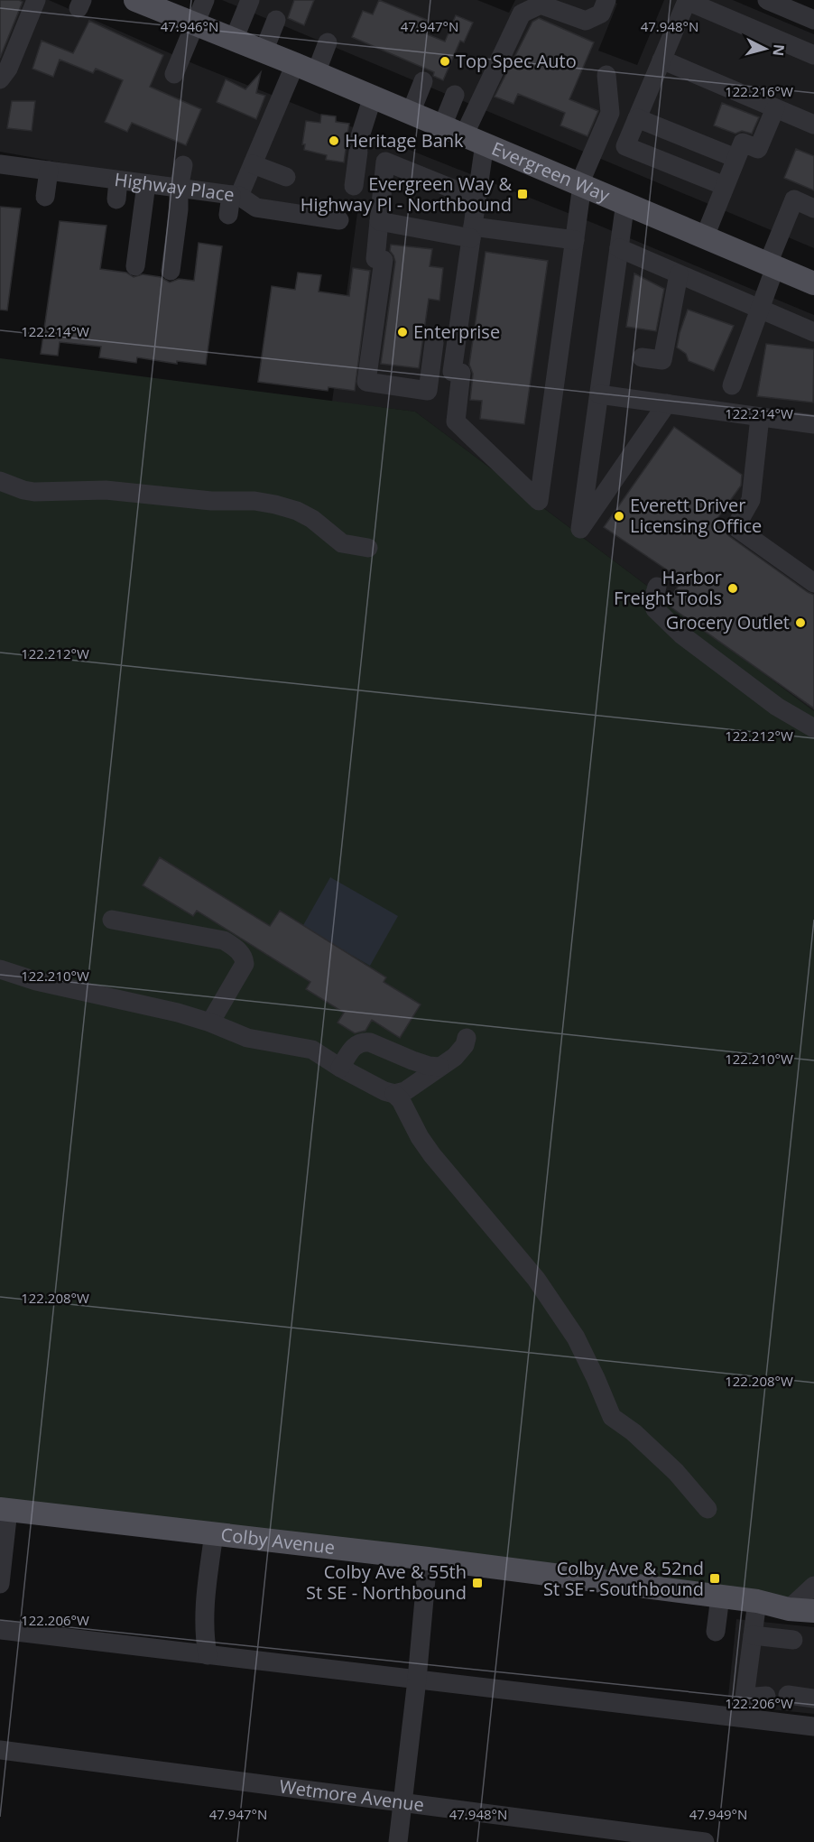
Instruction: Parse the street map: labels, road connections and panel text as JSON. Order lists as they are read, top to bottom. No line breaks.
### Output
{"streets":{"main road":["Evergreen Way","Colby Avenue"],"street":["Highway Place","Wetmore Avenue"]},"crossings":[["Evergreen Way","Highway Place"]],"places":{"other":["Top Spec Auto","Heritage Bank","Enterprise","Everett Driver Licensing Office","Harbor Freight Tools","Grocery Outlet"],"transit":["Evergreen Way & Highway Pl - Northbound","Colby Ave & 52nd St SE - Southbound","Colby Ave & 55th St SE - Northbound"]},"north":"right","coordinates":["47.946°N","47.947°N","47.948°N","122.216°W","122.214°W","122.212°W","122.210°W","122.208°W","122.206°W","47.949°N"]}
